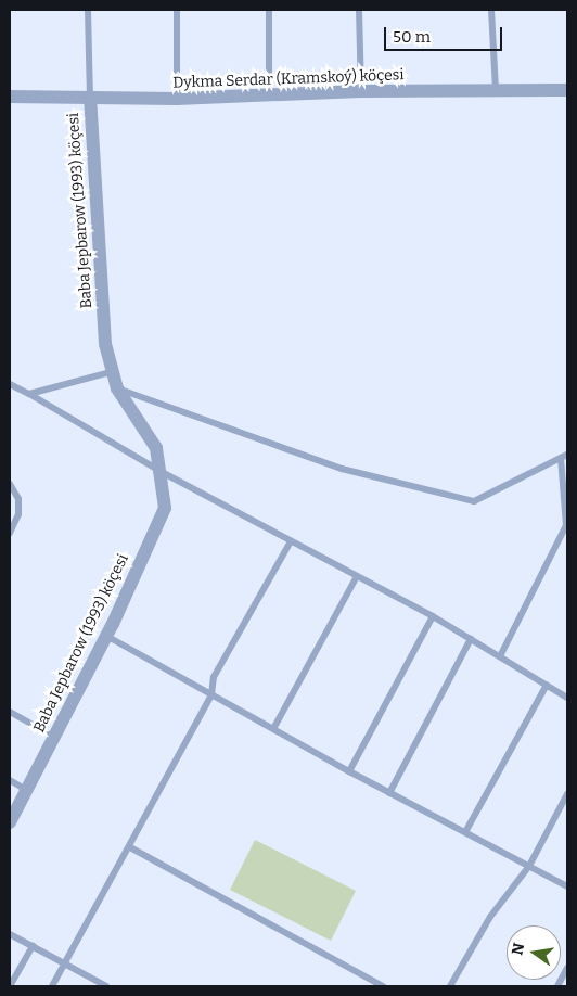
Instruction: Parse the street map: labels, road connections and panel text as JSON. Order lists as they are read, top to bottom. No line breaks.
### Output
{"streets":{"street":["Dykma Serdar (Kramskoý) köçesi","Baba Jepbarow (1993) köçesi"]},"crossings":[["Dykma Serdar (Kramskoý) köçesi","Baba Jepbarow (1993) köçesi"]],"scale_bar":"50 m","north":"left"}
